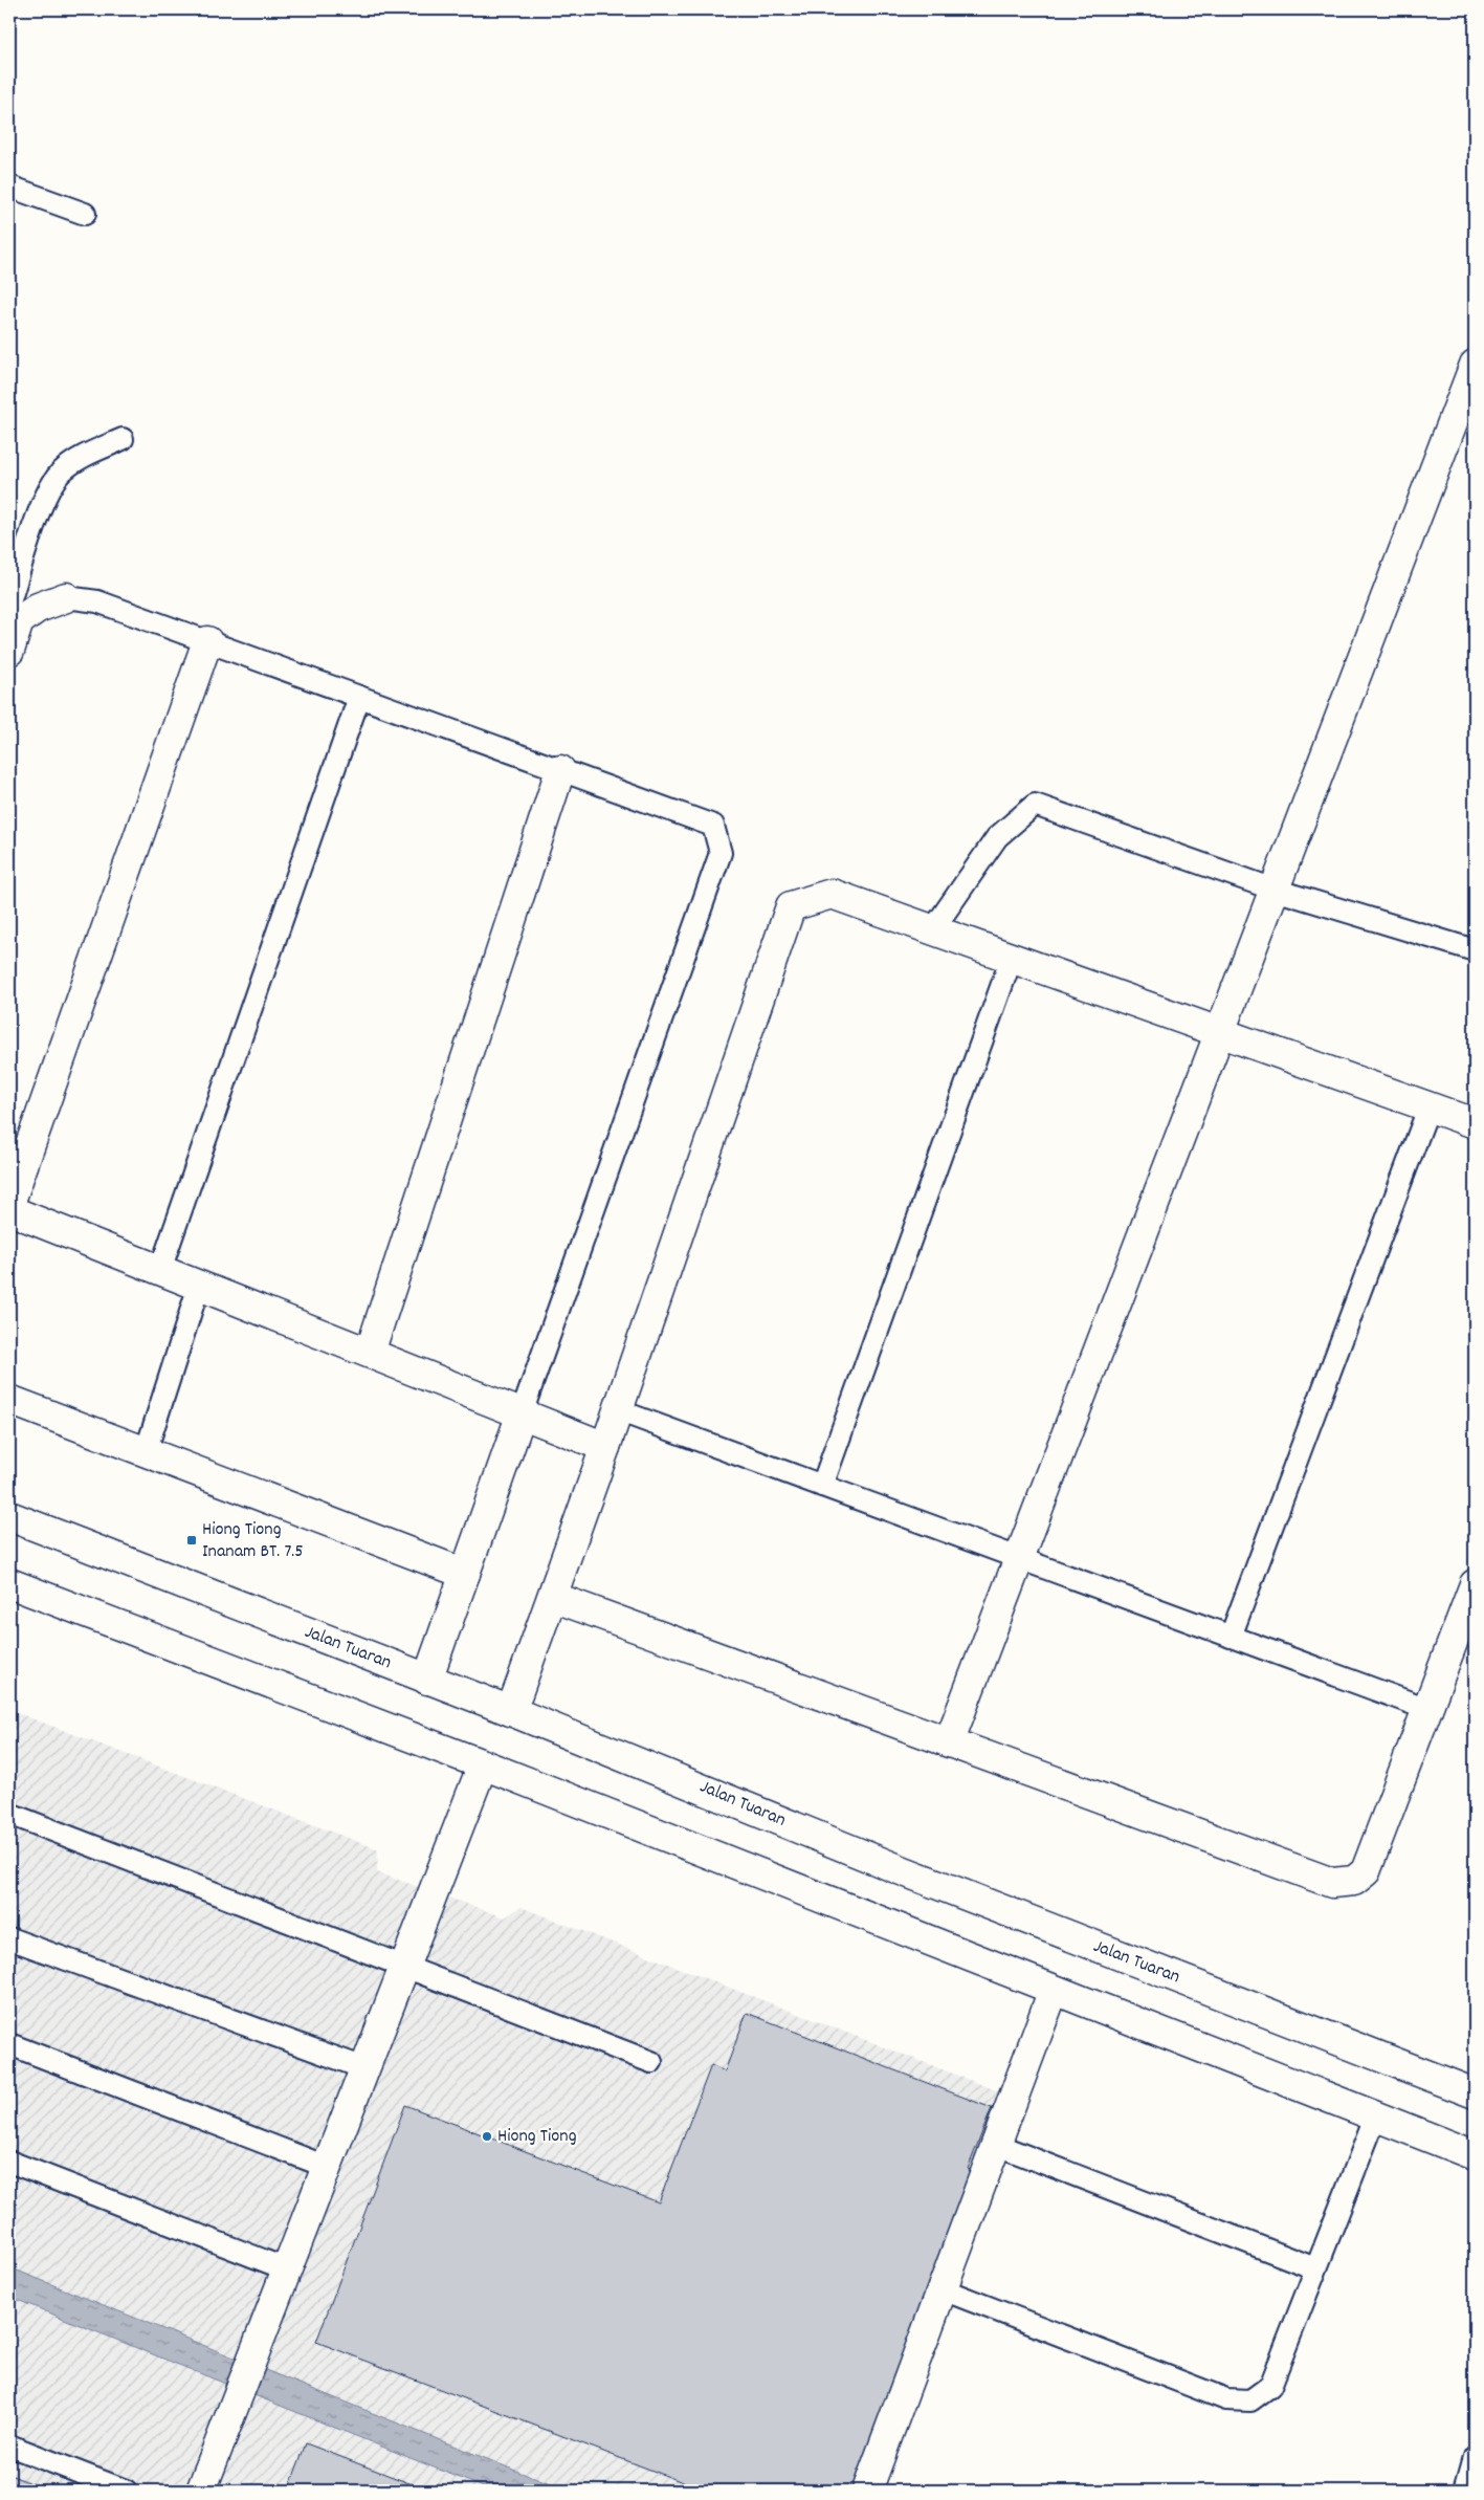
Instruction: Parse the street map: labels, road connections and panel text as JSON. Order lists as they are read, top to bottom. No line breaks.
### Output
{"streets":{"street":["Jalan Tuaran"]},"places":{"transit":["Hiong Tiong Inanam BT. 7.5"],"other":["Hiong Tiong"]}}
